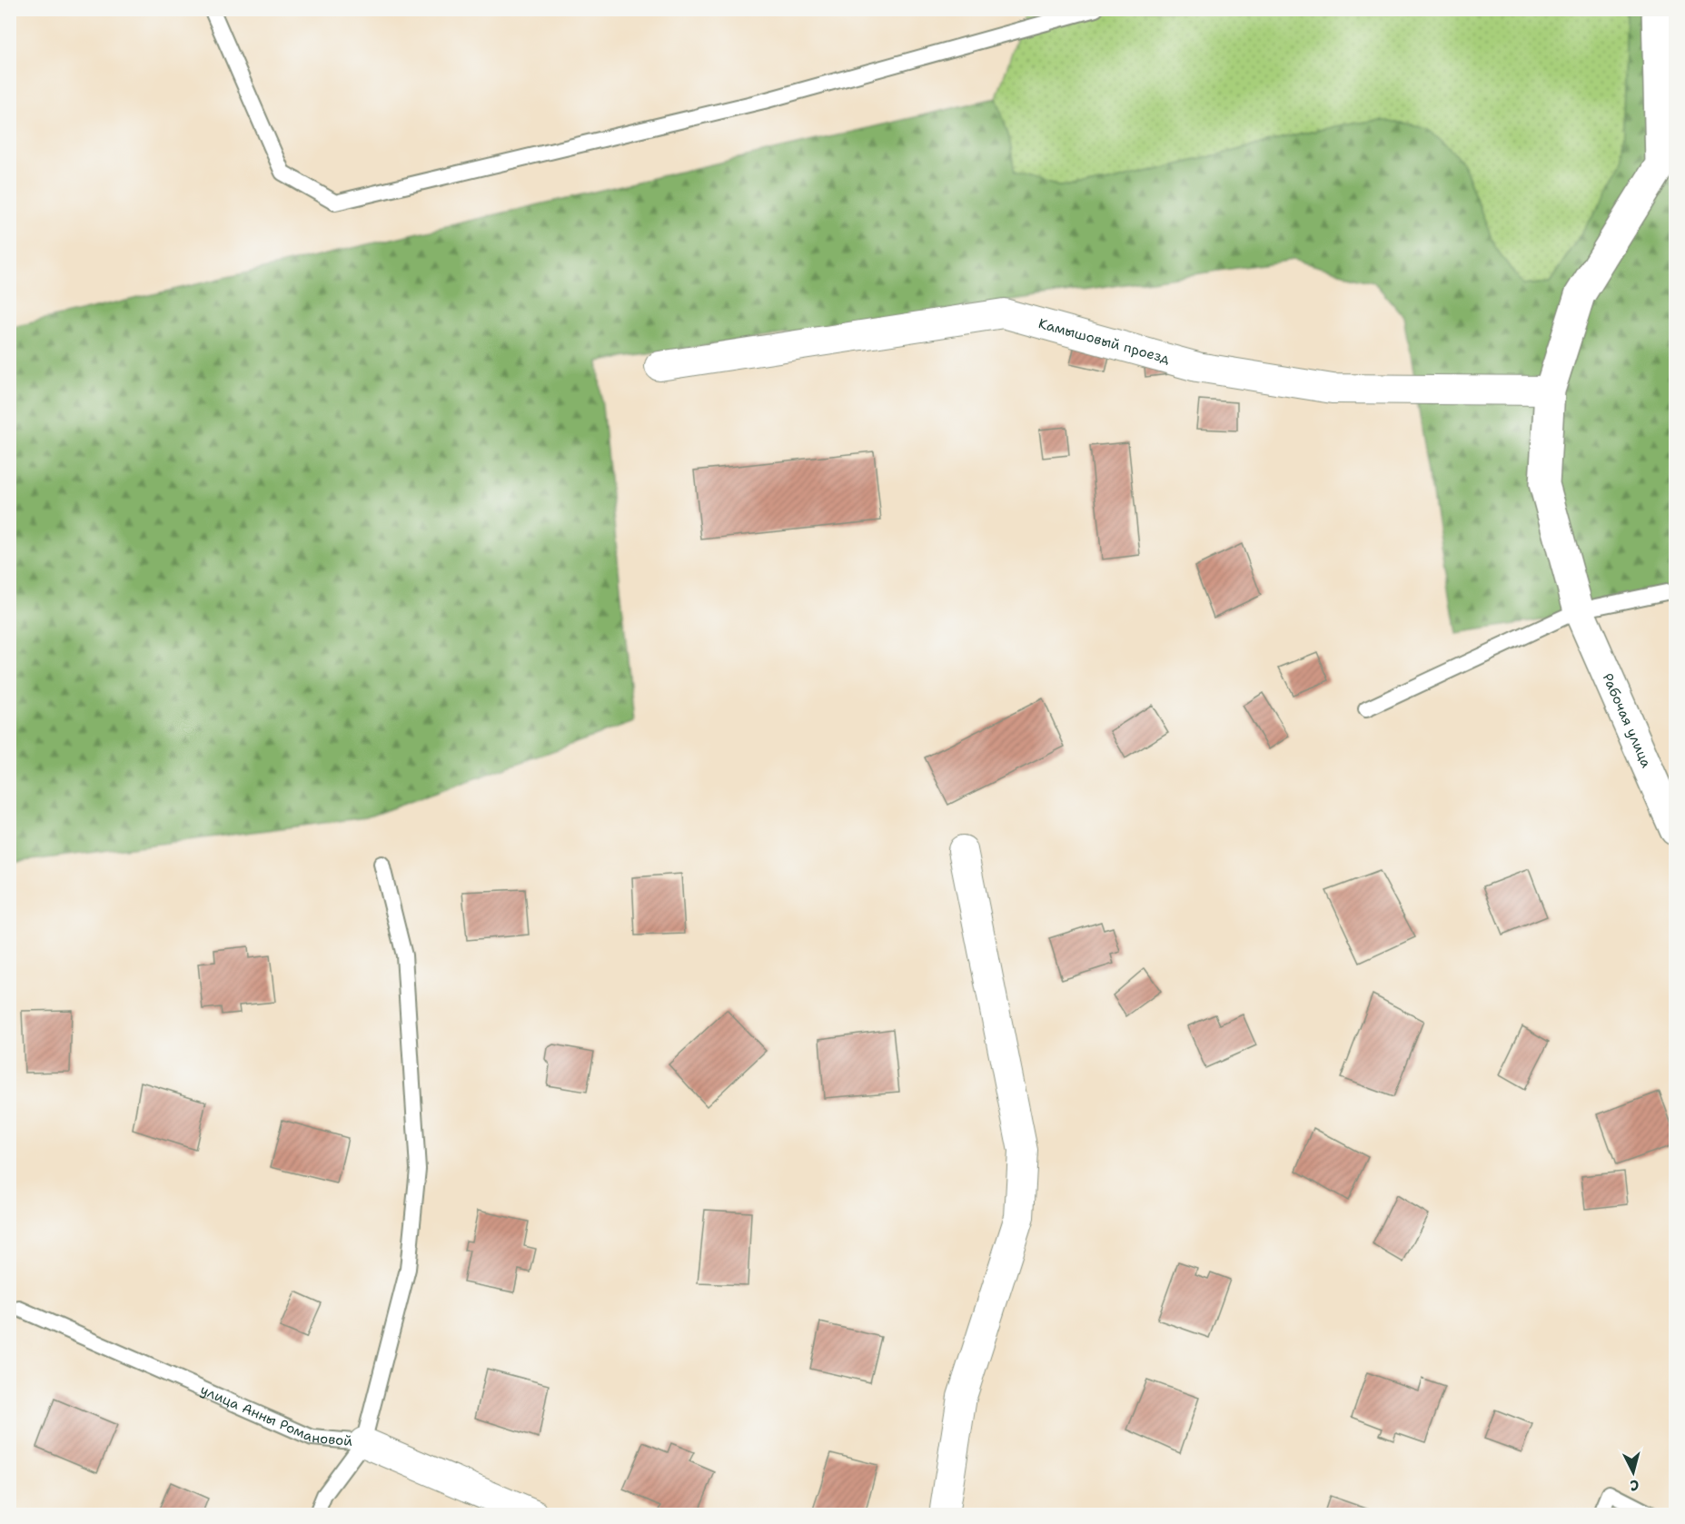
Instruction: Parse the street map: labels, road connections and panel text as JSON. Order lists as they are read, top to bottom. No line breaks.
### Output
{"streets":{"street":["Камышовый проезд","Рабочая улица","улица Анны Романовой"]},"crossings":[["Камышовый проезд","Рабочая улица"]],"north":"bottom"}
